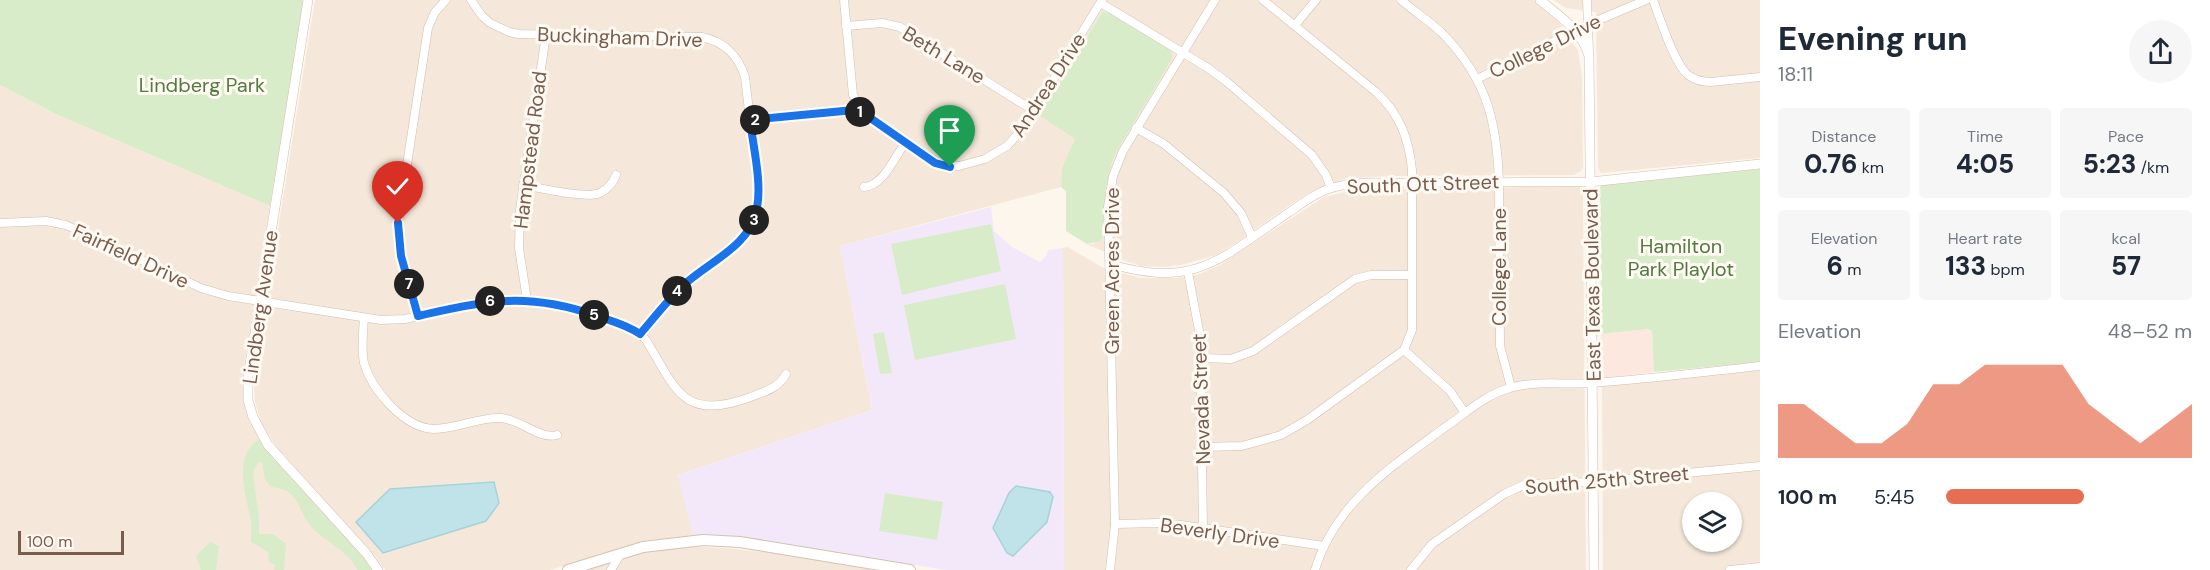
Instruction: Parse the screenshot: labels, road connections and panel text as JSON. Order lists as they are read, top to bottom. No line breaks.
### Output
{"streets":{"street":["Buckingham Drive","College Drive","Beth Lane","Andrea Drive","Hampstead Road","South Ott Street","Fairfield Drive","College Lane","Green Acres Drive","East Texas Boulevard","Lindberg Avenue","Nevada Street","South 25th Street","Beverly Drive"]},"crossings":[["Buckingham Drive","Andrea Drive"],["Buckingham Drive","Hampstead Road"],["Buckingham Drive","Fairfield Drive"],["College Drive","College Lane"],["College Drive","East Texas Boulevard"],["Beth Lane","Andrea Drive"],["Hampstead Road","Fairfield Drive"],["South Ott Street","College Lane"],["South Ott Street","Green Acres Drive"],["South Ott Street","East Texas Boulevard"],["South Ott Street","Nevada Street"],["Fairfield Drive","Lindberg Avenue"],["Green Acres Drive","Beverly Drive"],["East Texas Boulevard","South 25th Street"],["Nevada Street","Beverly Drive"]],"parks":["Lindberg Park","Hamilton Park Playlot"],"scale_bar":"100 m","page":{"heading":["Evening run","18:11"],"pins":["1","2","3","7","4","6","5"],"stats":[["Distance","0.76 km"],["Time","4:05"],["Pace","5:23 /km"],["Elevation","6 m"],["Heart rate","133 bpm"],["kcal","57"]],"chart":["Elevation","48–52 m"],"list":[{"name":"100 m","note":"5:45"}],"scale":"100 m"}}
